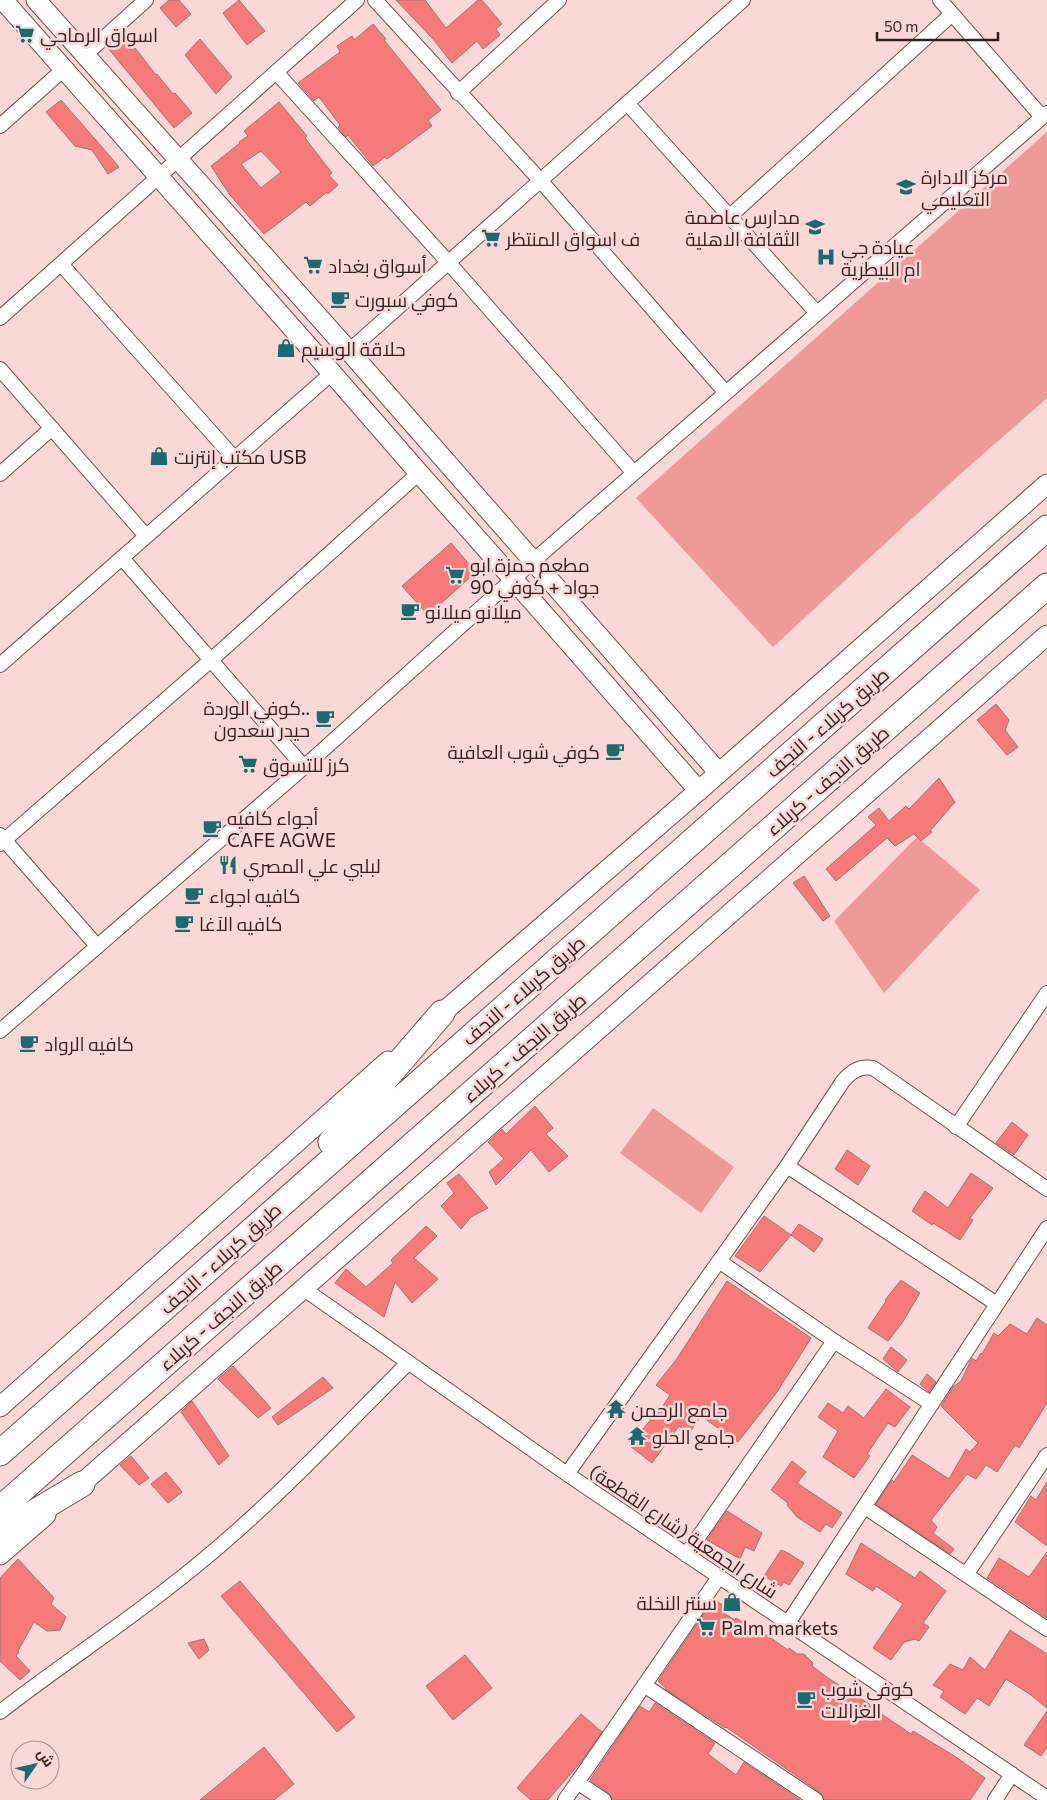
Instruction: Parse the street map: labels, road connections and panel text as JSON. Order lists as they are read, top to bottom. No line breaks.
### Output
{"streets":{"highway":["طريق کربلاء - النجف","طريق النجف - کربلاء"],"street":["شارع الجمعية (شارع القطعة)"]},"places":{"supermarket":["اسواق الرماحي","ف اسواق المنتظر","أسواق بغداد","مطعم حمزة ابو جواد + كوفي 90","كرز للتسوق","Palm markets"],"school or university":["مركز الادارة التعليمي","مدارس عاصمة الثقافة الاهلية"],"hospital":["عيادة جي ام البيطرية"],"cafe":["كوفي سبورت","ميلانو ميلانو","كوفي الوردة.. حيدر سعدون","كوفي شوب العافية","أجواء كافيه CAFE AGWE","كافيه اجواء","كافيه الآغا","كافيه الرواد","كوفي شوب الغزالات"],"shop":["حلاقة الوسيم","مكتب إنترنت USB","سنتر النخلة"],"restaurant":["لبلبي علي المصري"],"temple":["جامع الرحمن","جامع الحلو"]},"scale_bar":"50 m","north":"top right"}
